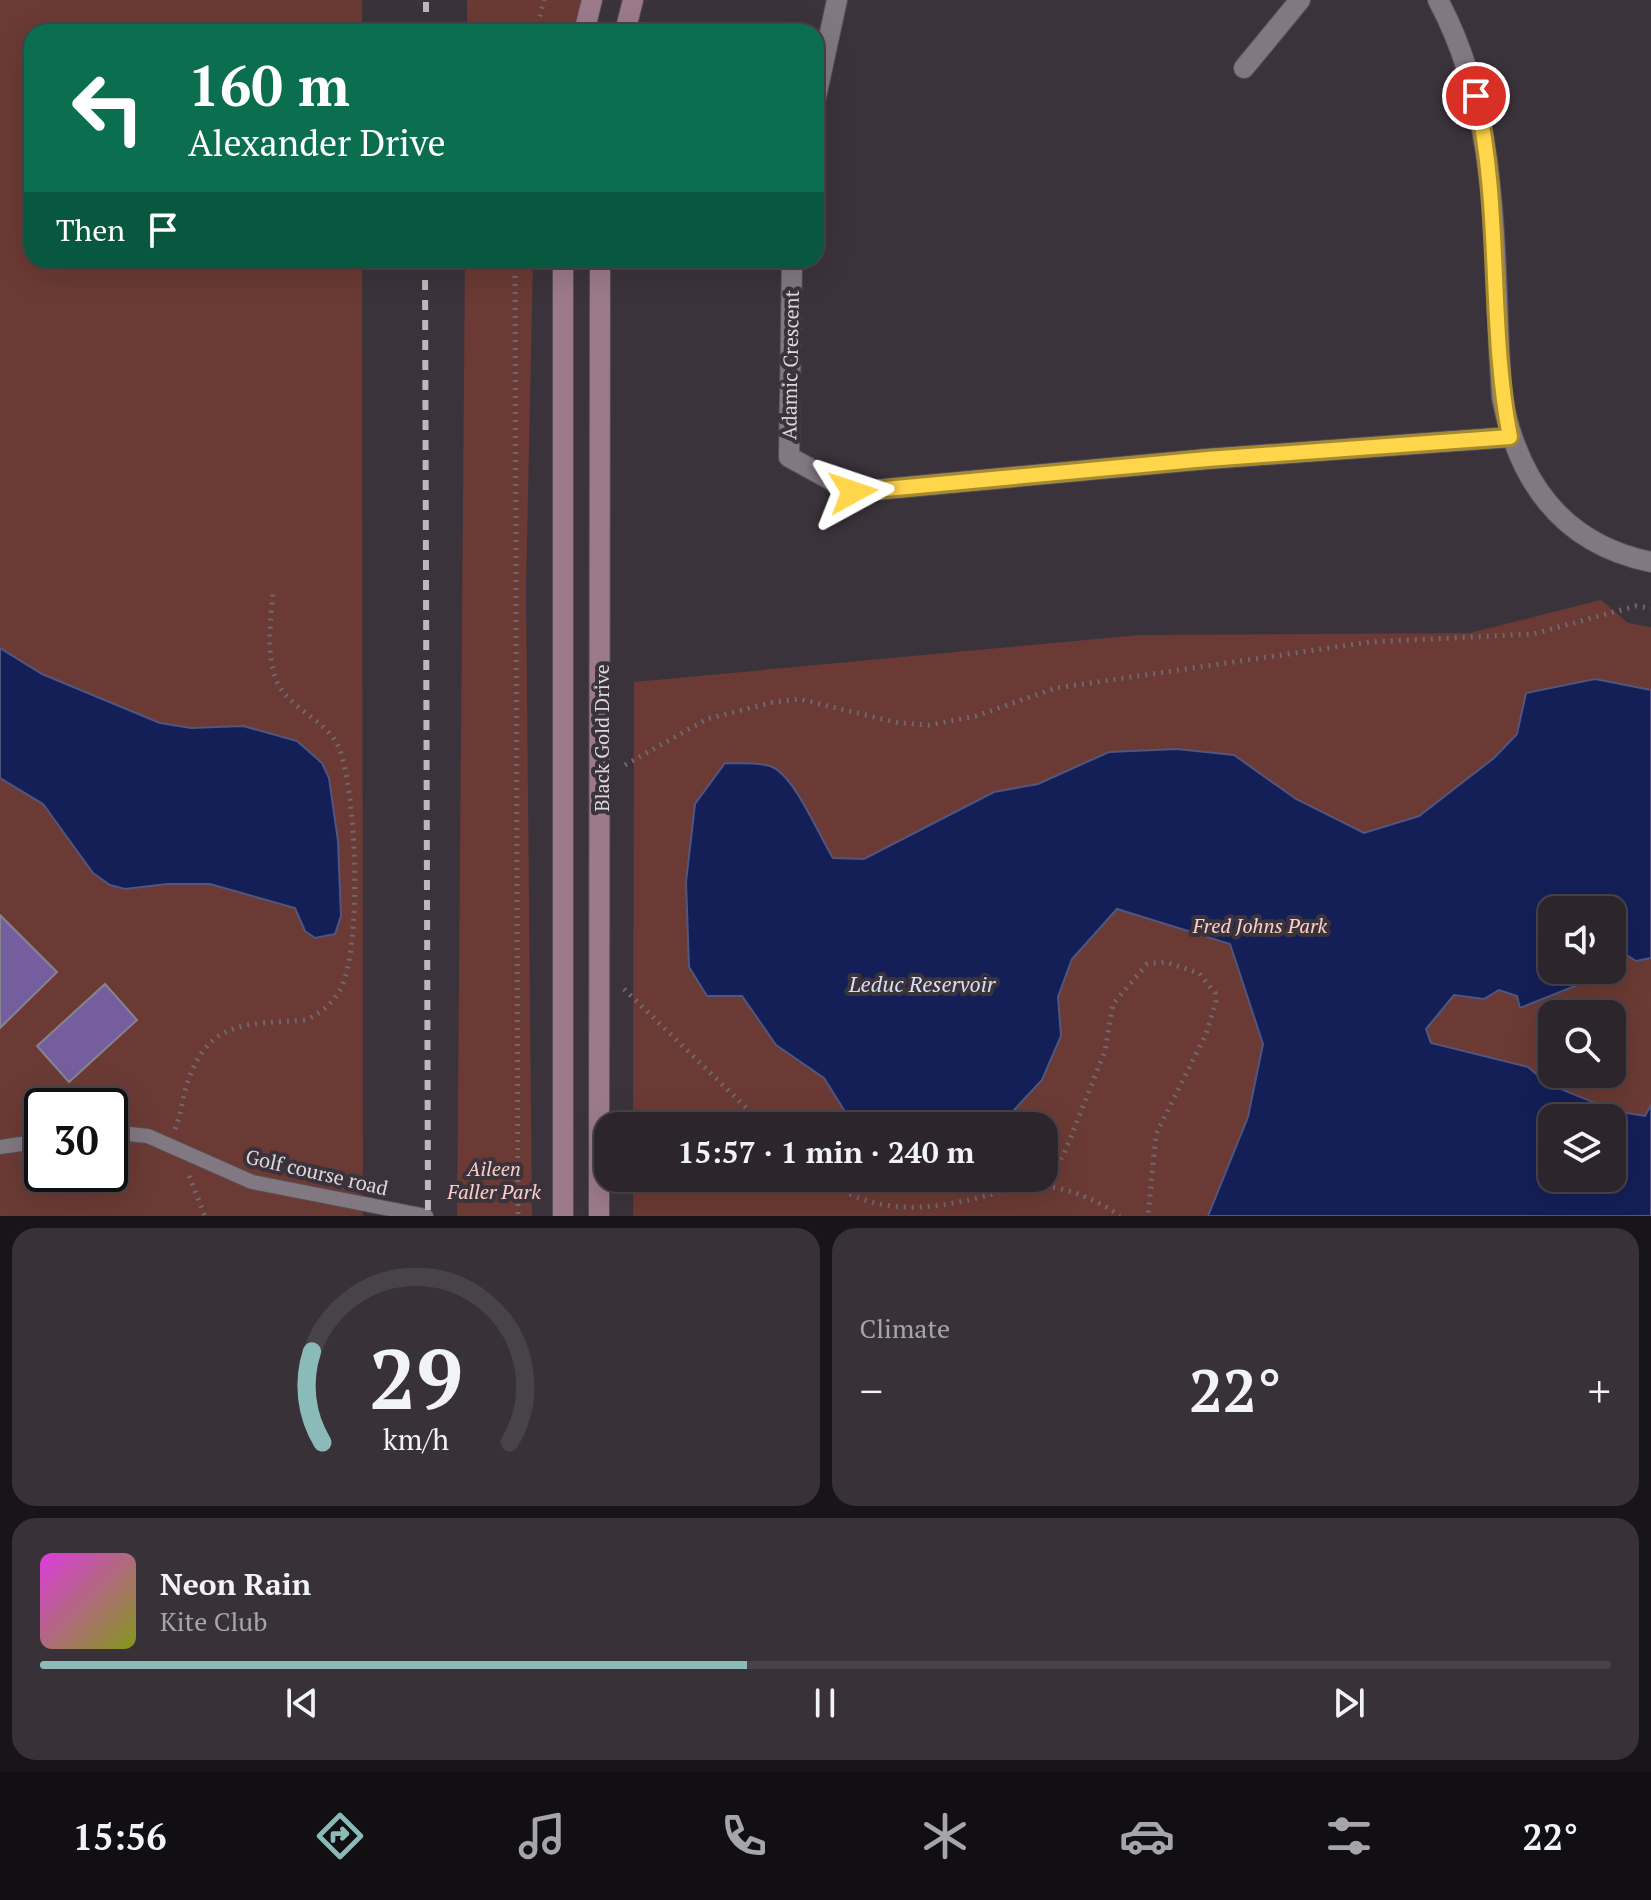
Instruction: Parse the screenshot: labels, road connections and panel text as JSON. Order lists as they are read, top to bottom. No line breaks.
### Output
{"streets":{"main road":["Black Gold Drive"],"street":["Adamic Crescent"],"lane":["Golf course road"]},"water":["Leduc Reservoir"],"parks":["Fred Johns Park","Aileen Faller Park"],"page":{"turn":["160 m","Alexander Drive"],"then":"Then","limit":"30","trip":"15:57 · 1 min · 240 m","tile":"Climate","heat":["−","22°","+"],"song":["Neon Rain","Kite Club"],"tabs":["15:56","22°"],"gauge":["29","km/h"]}}
